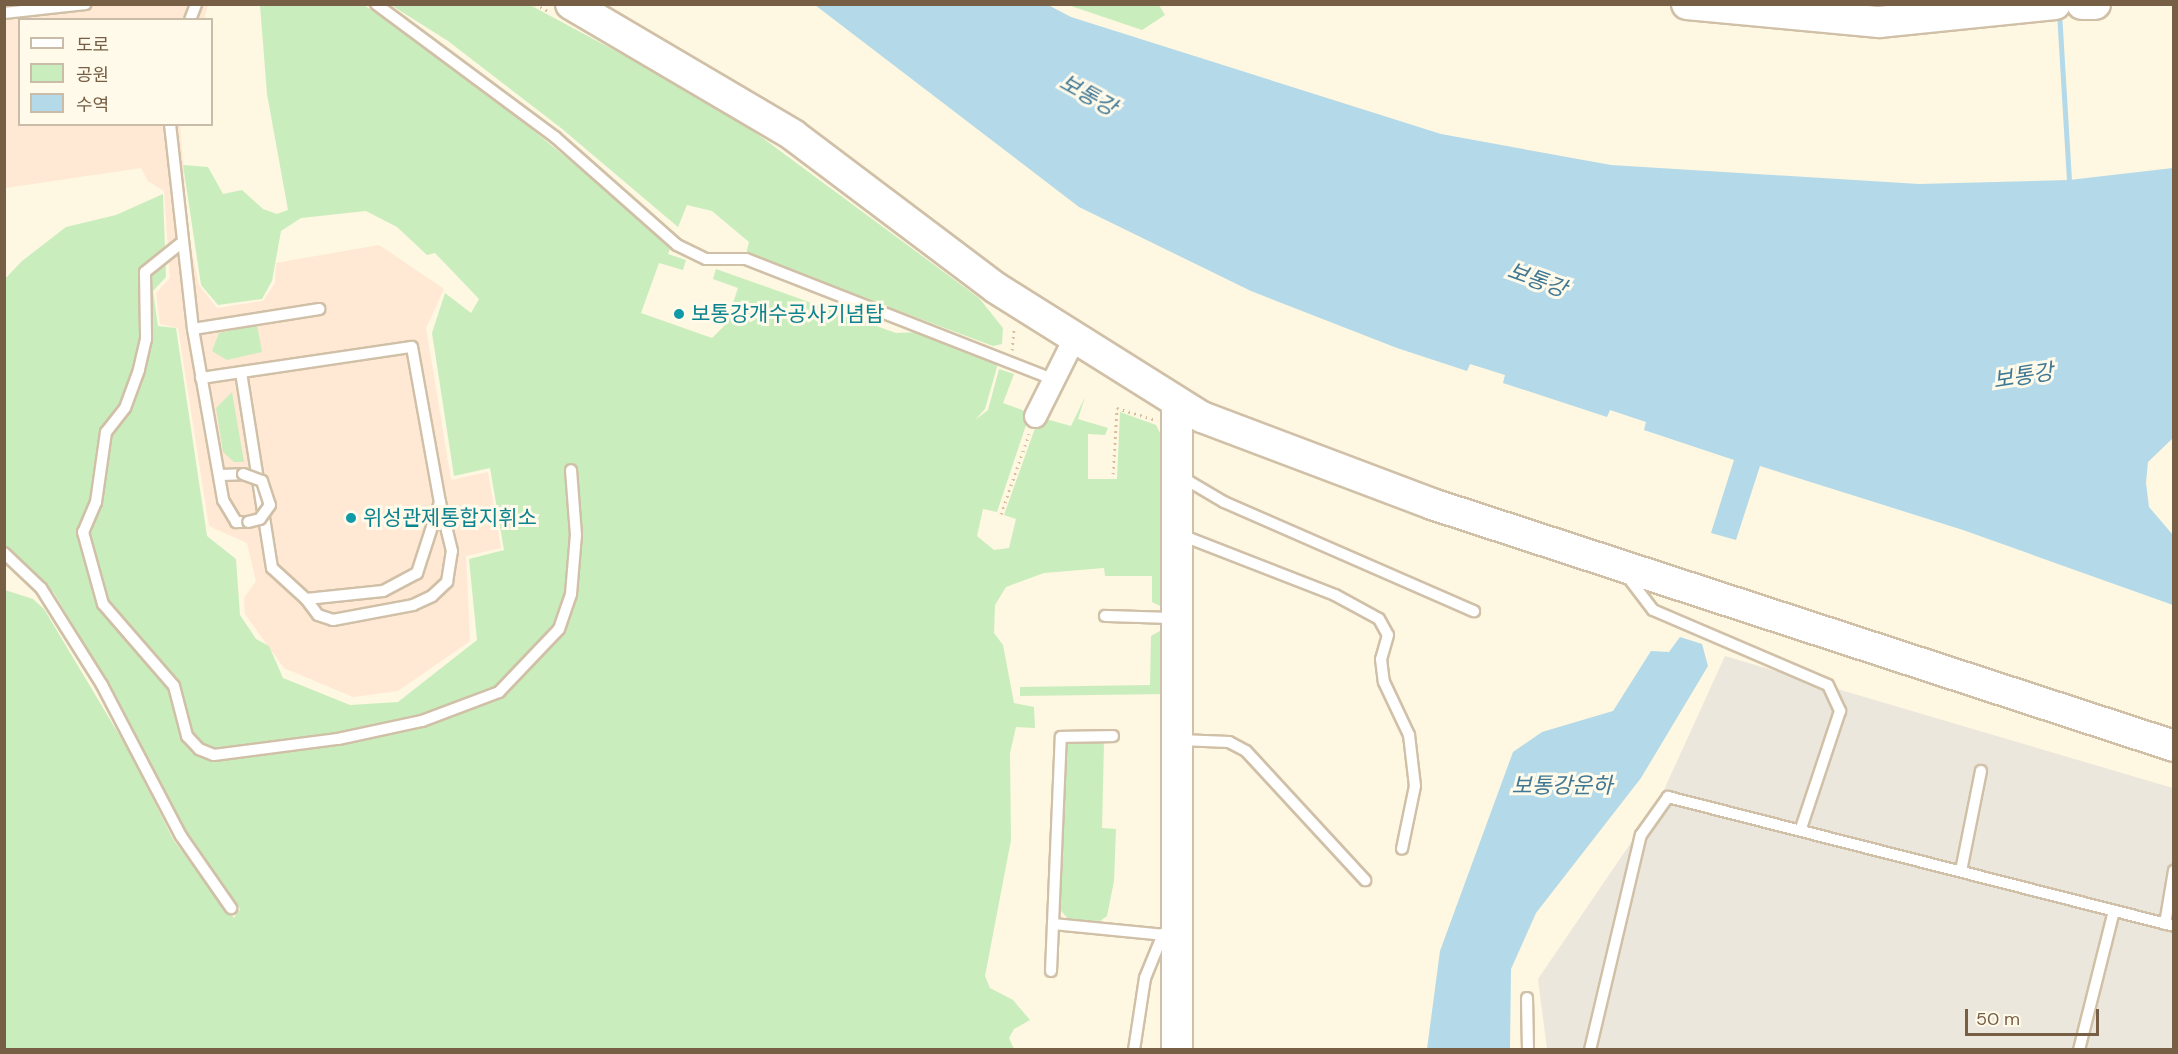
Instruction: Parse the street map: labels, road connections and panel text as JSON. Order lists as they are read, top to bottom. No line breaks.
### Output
{"water":["보통강","보통강운하"],"places":["보통강개수공사기념탑","위성관제통합지휘소"],"legend":["도로","공원","수역"],"scale_bar":"50 m"}
